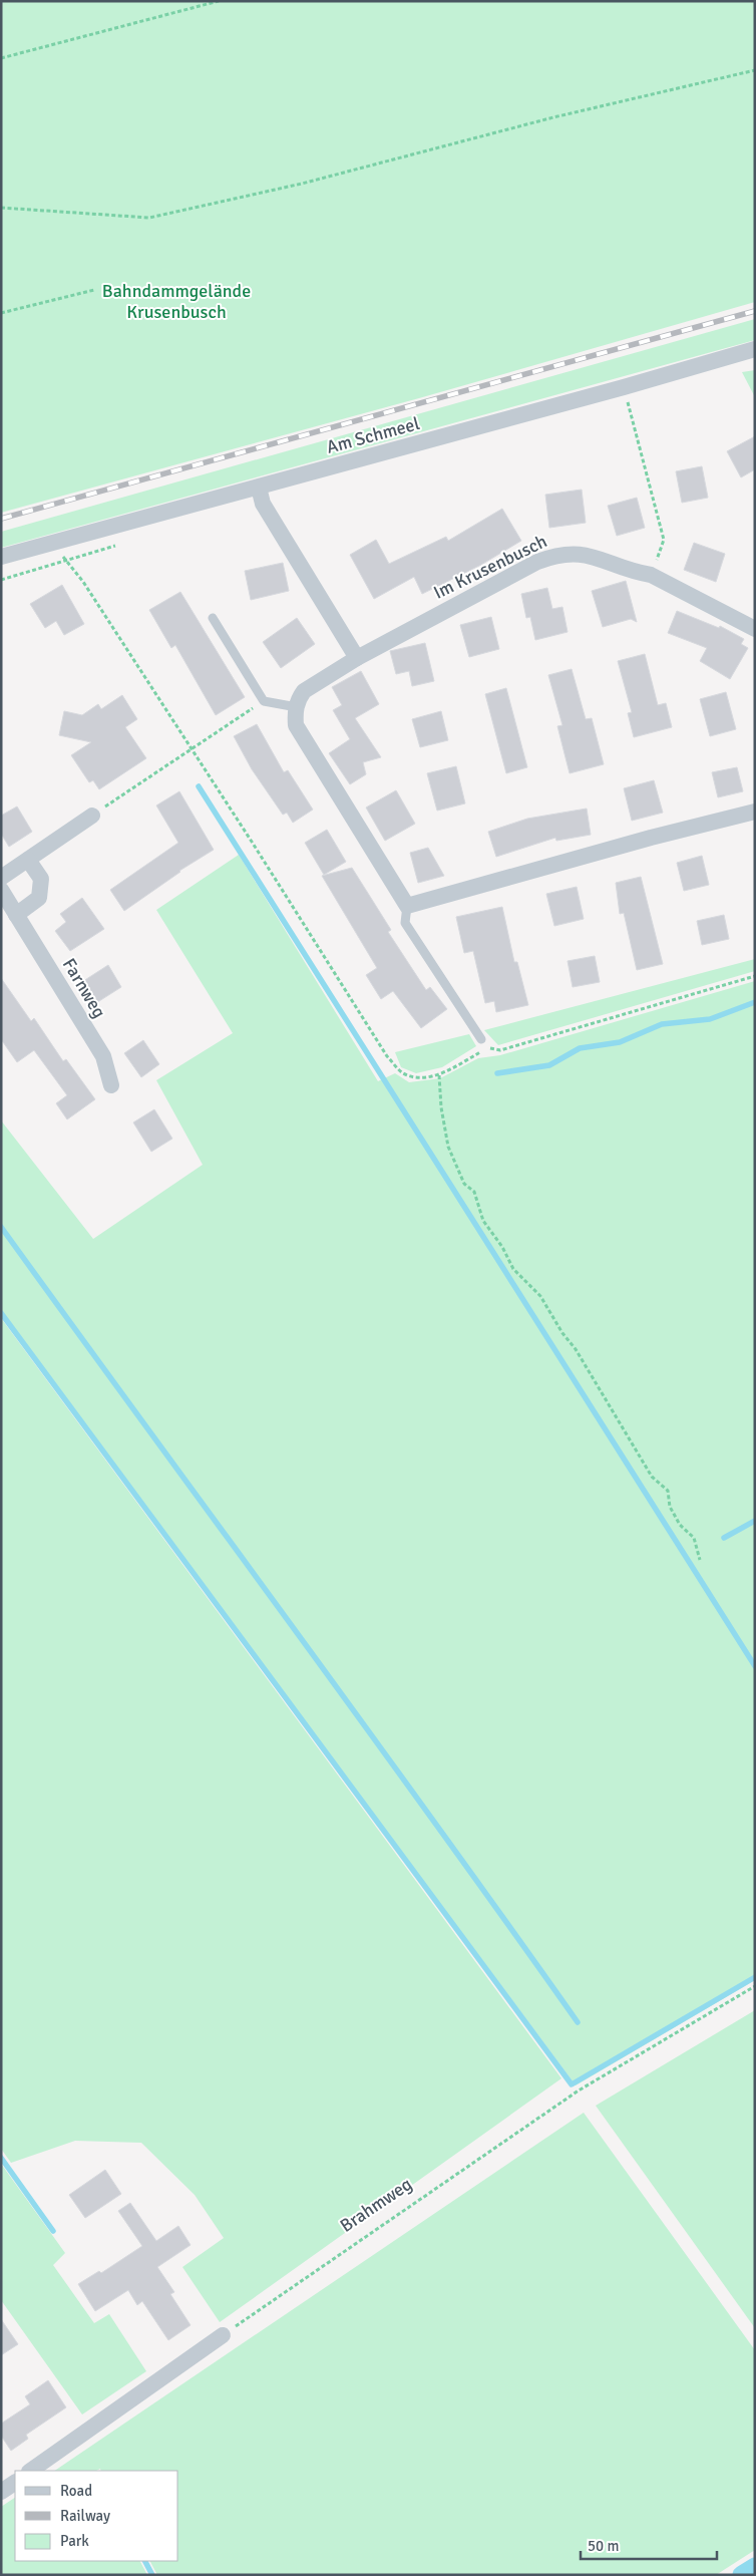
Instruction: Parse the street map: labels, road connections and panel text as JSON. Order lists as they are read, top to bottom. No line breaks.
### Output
{"streets":{"street":["Am Schmeel","Im Krusenbusch","Farnweg"],"path":["Brahmweg"]},"parks":["Bahndammgelände Krusenbusch"],"legend":["Road","Railway","Park"],"scale_bar":"50 m"}
